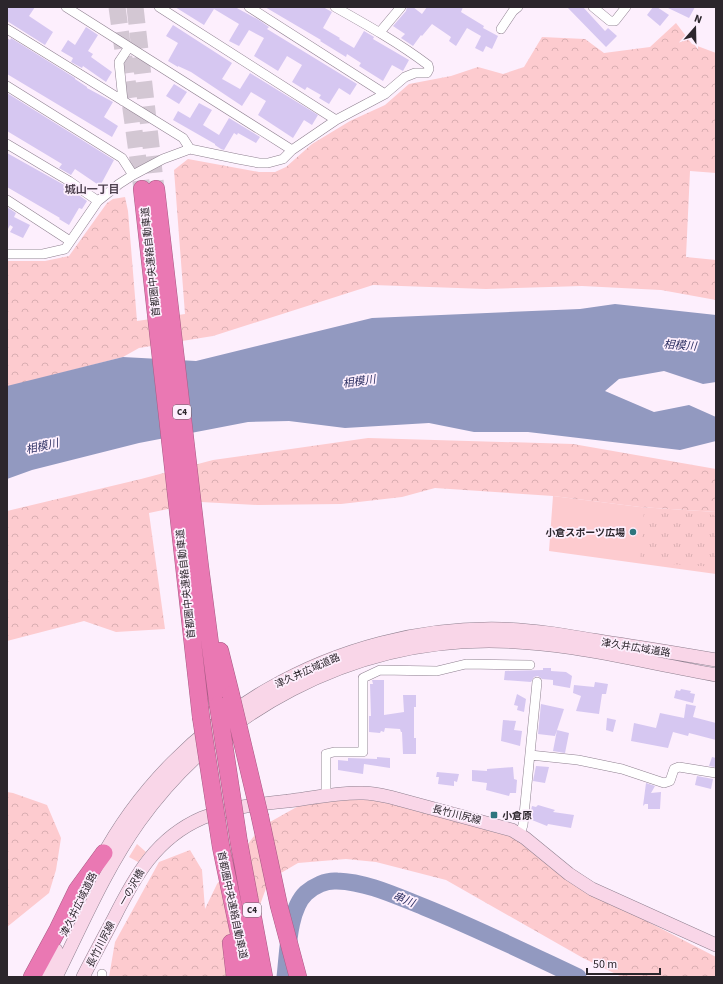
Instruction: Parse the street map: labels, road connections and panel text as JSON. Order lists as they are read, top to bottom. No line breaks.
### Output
{"streets":{"highway":["首都圏中央連絡自動車道","C4"],"main road":["津久井広域道路","長竹川尻線","一の沢橋"]},"crossings":[["長竹川尻線","一の沢橋"]],"districts":["城山一丁目"],"water":["相模川","串川"],"places":{"other":["小倉スポーツ広場"],"transit":["小倉原"]},"scale_bar":"50 m","north":"top"}
